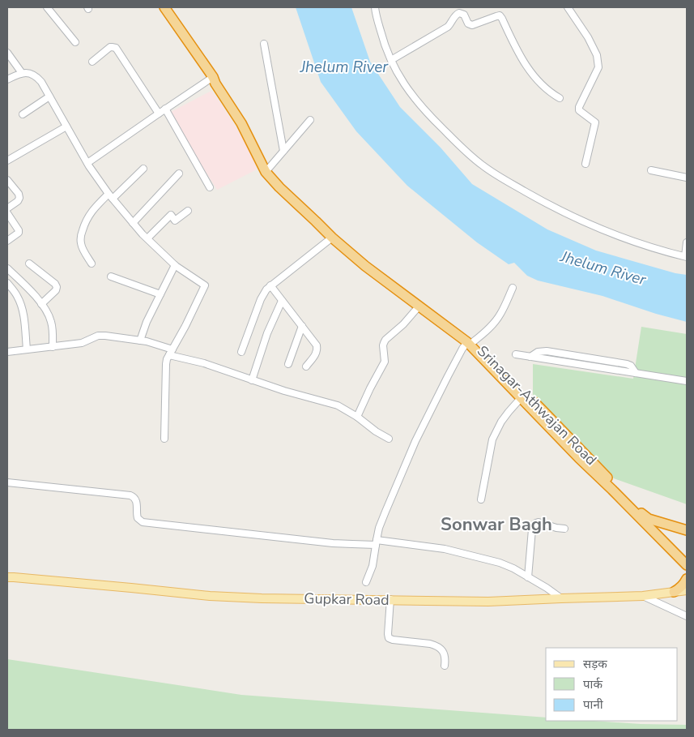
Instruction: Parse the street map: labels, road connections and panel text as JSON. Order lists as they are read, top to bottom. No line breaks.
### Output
{"streets":{"highway":["Srinagar-Athwajan Road"],"main road":["Gupkar Road"]},"districts":["Sonwar Bagh"],"water":["Jhelum River"],"legend":["सड़क","पार्क","पानी"]}
